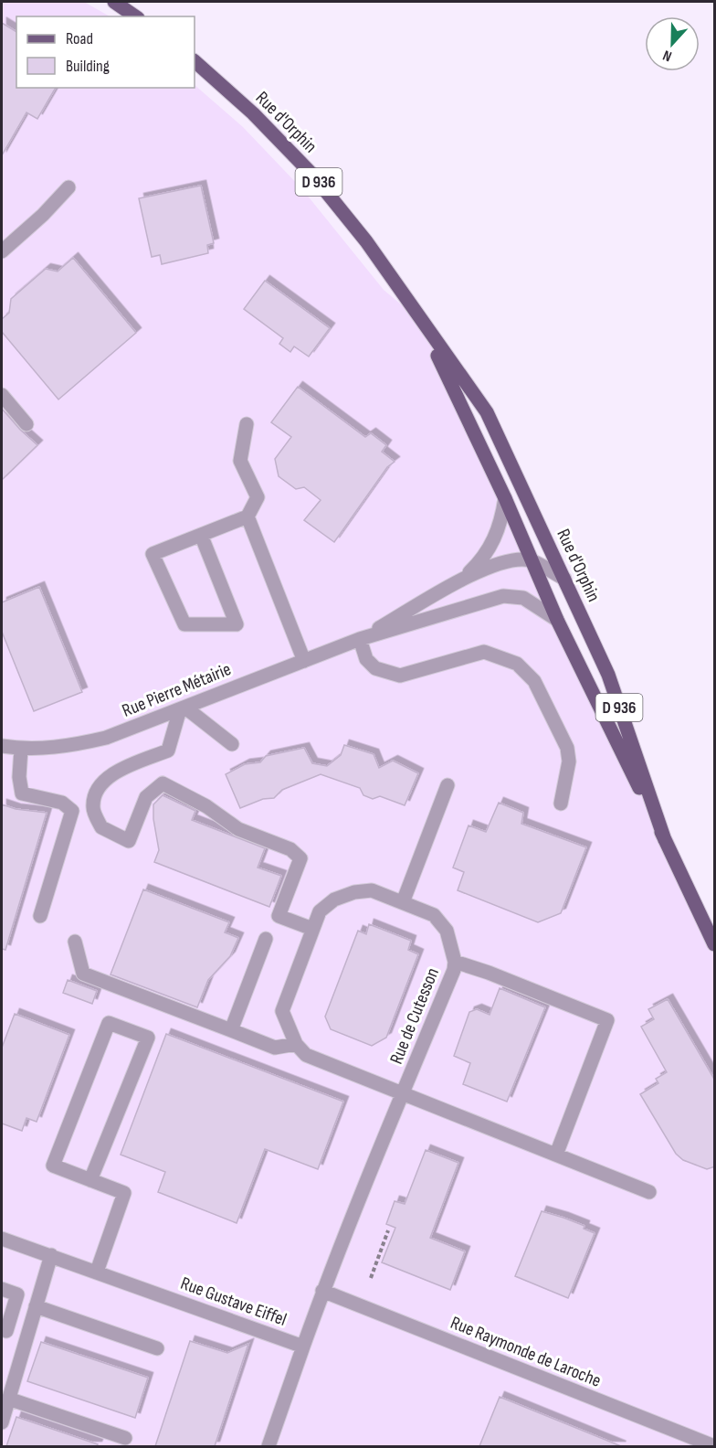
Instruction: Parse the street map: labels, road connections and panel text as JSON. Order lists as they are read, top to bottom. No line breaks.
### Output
{"streets":{"main road":["Rue d'Orphin","D 936"],"street":["Rue Pierre Métairie","Rue de Cutesson","Rue Gustave Eiffel","Rue Raymonde de Laroche"]},"crossings":[["Rue d'Orphin","Rue Pierre Métairie"],["Rue de Cutesson","Rue Gustave Eiffel"],["Rue de Cutesson","Rue Raymonde de Laroche"]],"legend":["Road","Building"],"north":"bottom"}
